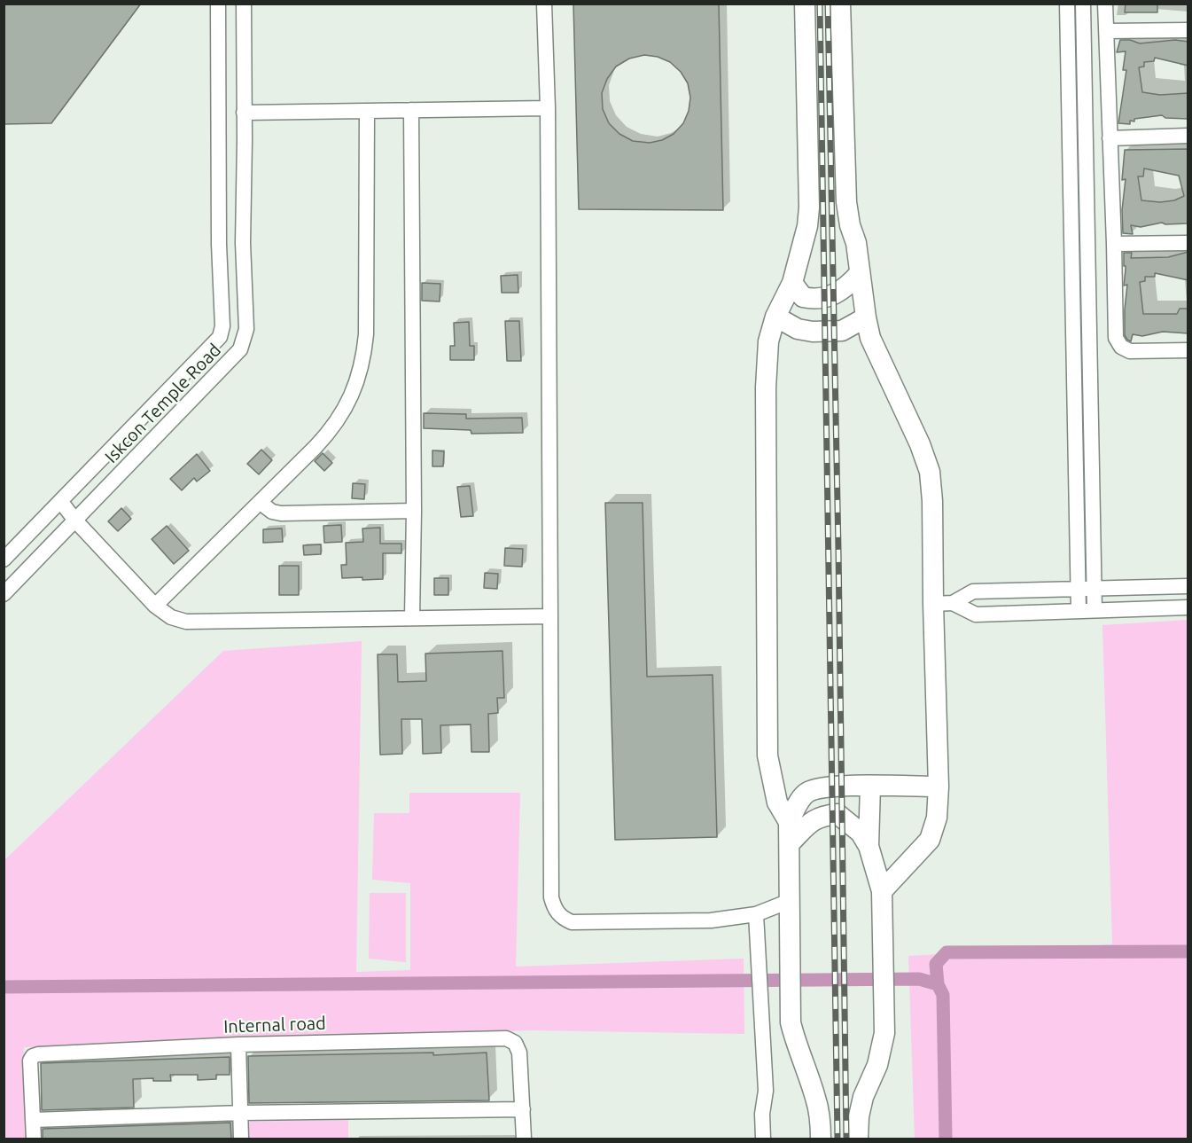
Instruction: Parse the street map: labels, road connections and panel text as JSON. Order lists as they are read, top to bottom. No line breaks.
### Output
{"streets":{"street":["Iskcon Temple Road","Internal road"]}}
